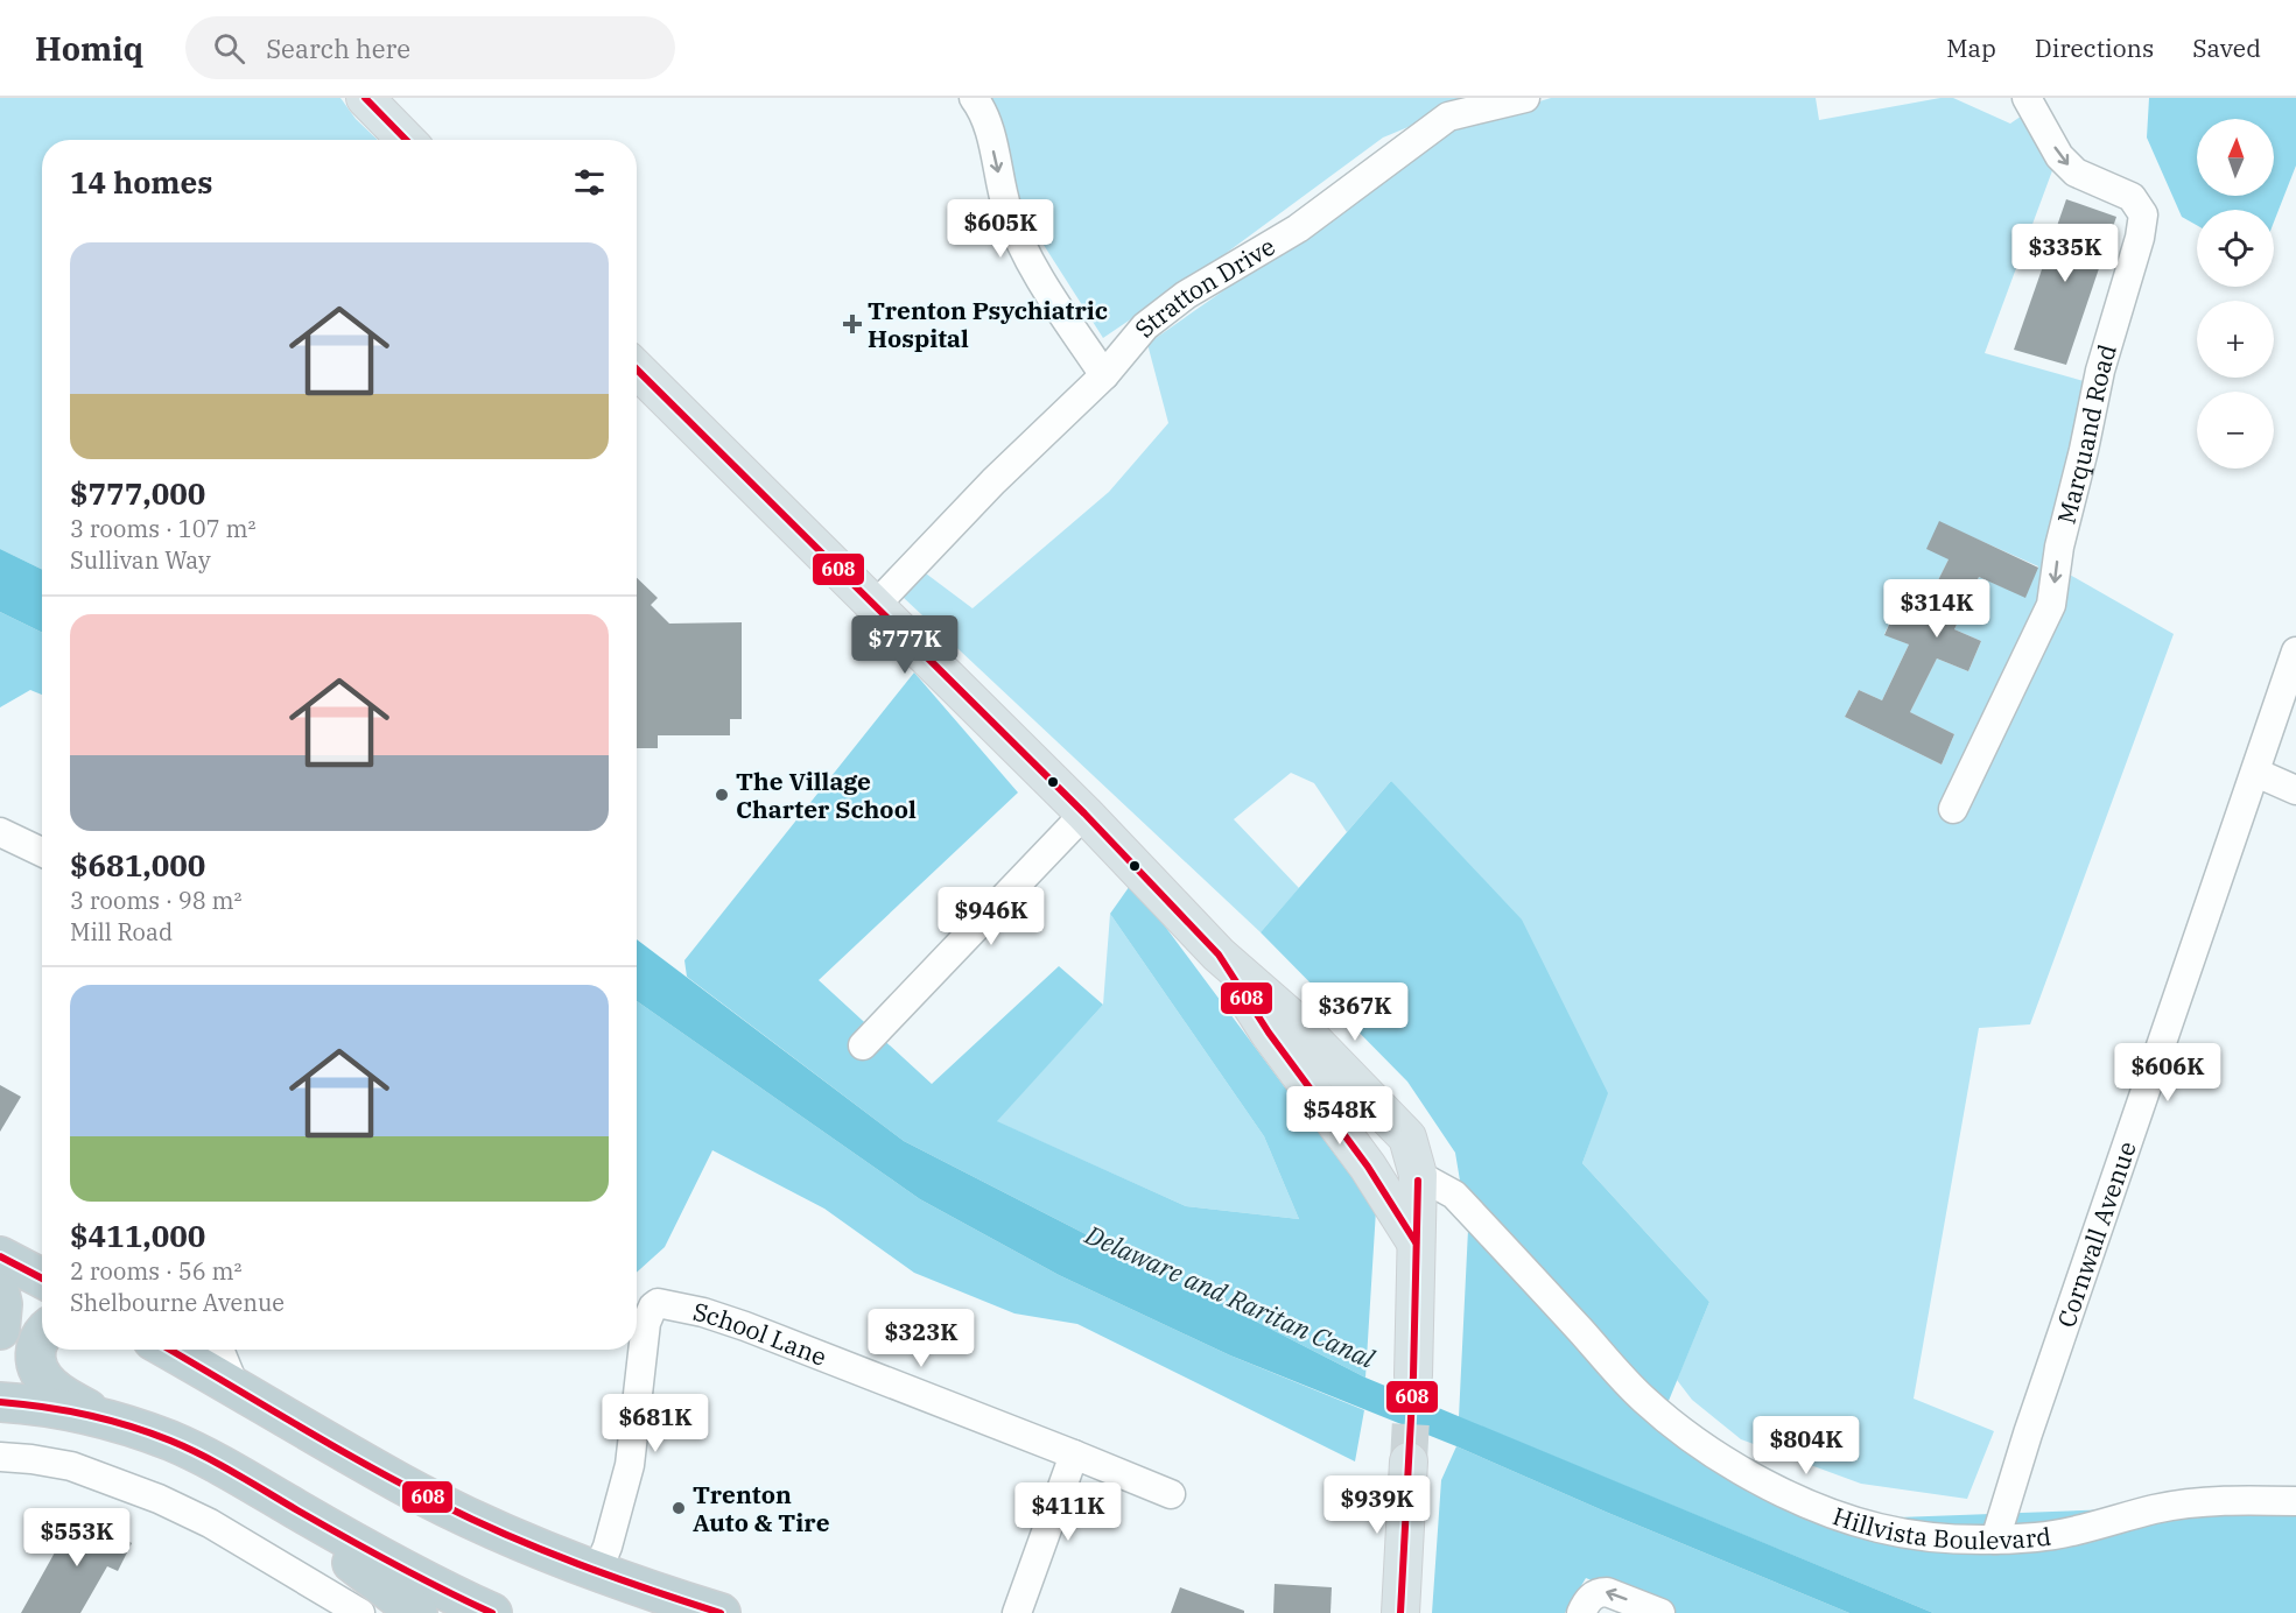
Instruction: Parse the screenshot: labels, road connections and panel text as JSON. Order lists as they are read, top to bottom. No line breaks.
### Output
{"streets":{"street":["Stratton Drive","Marquand Road","Cornwall Avenue","School Lane","Hillvista Boulevard"]},"crossings":[["Cornwall Avenue","Hillvista Boulevard"]],"one_way":["Marquand Road"],"water":["Delaware and Raritan Canal"],"places":{"health":["Trenton Psychiatric Hospital"],"other":["The Village Charter School","Trenton Auto & Tire"]},"lines":["transit line 608"],"north":"top","page":{"header":"Homiq","search":"Search here","nav":["Map","Directions","Saved"],"map_buttons":["+","−"],"heading":"14 homes","price":["$605K","$335K","$314K","$777K","$946K","$367K","$606K","$548K","$323K","$681K","$804K","$939K","$411K","$553K"],"list":[{"name":"$777,000","note":"3 rooms · 107 m² · Sullivan Way"},{"name":"$681,000","note":"3 rooms · 98 m² · Mill Road"},{"name":"$411,000","note":"2 rooms · 56 m² · Shelbourne Avenue"}]}}
